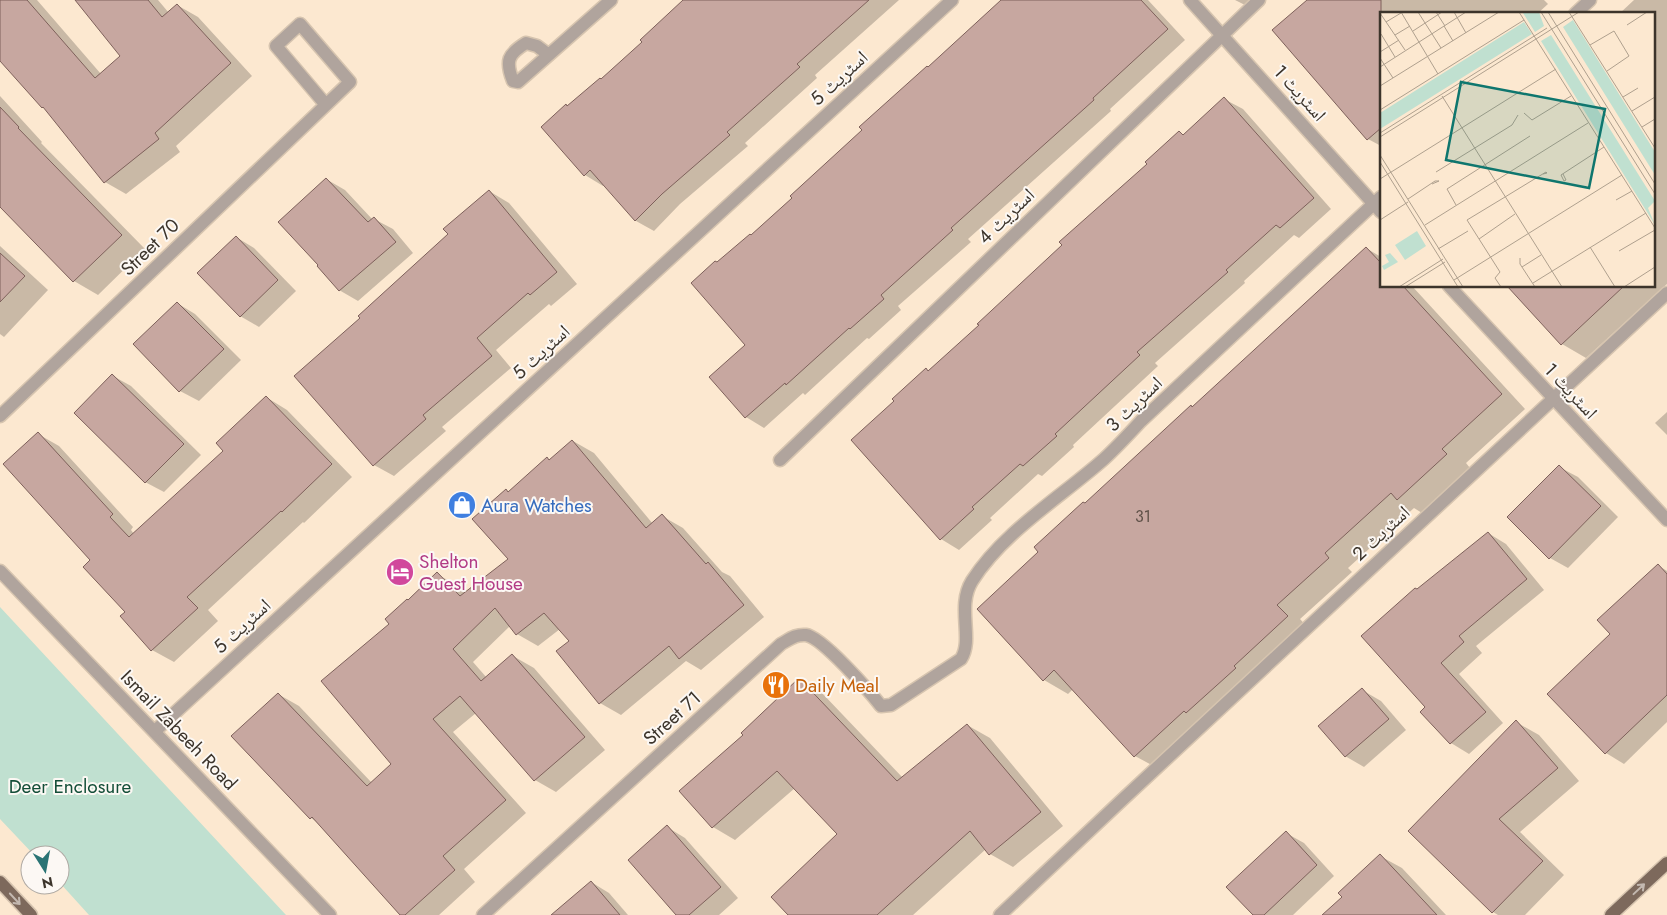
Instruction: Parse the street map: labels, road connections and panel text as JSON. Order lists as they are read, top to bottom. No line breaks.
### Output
{"streets":{"street":["اسٹریٹ 5","اسٹریٹ 1","اسٹریٹ 4","Street 70","اسٹریٹ 3","اسٹریٹ 2","Street 71","Ismail Zabeeh Road"]},"crossings":[["اسٹریٹ 5","Ismail Zabeeh Road"],["اسٹریٹ 1","اسٹریٹ 4"],["اسٹریٹ 1","اسٹریٹ 3"],["اسٹریٹ 1","اسٹریٹ 2"],["اسٹریٹ 3","Street 71"]],"parks":["Deer Enclosure"],"places":{"shop":["Aura Watches"],"hotel":["Shelton Guest House"],"restaurant":["Daily Meal"]},"house_numbers":["31"],"north":"bottom"}
